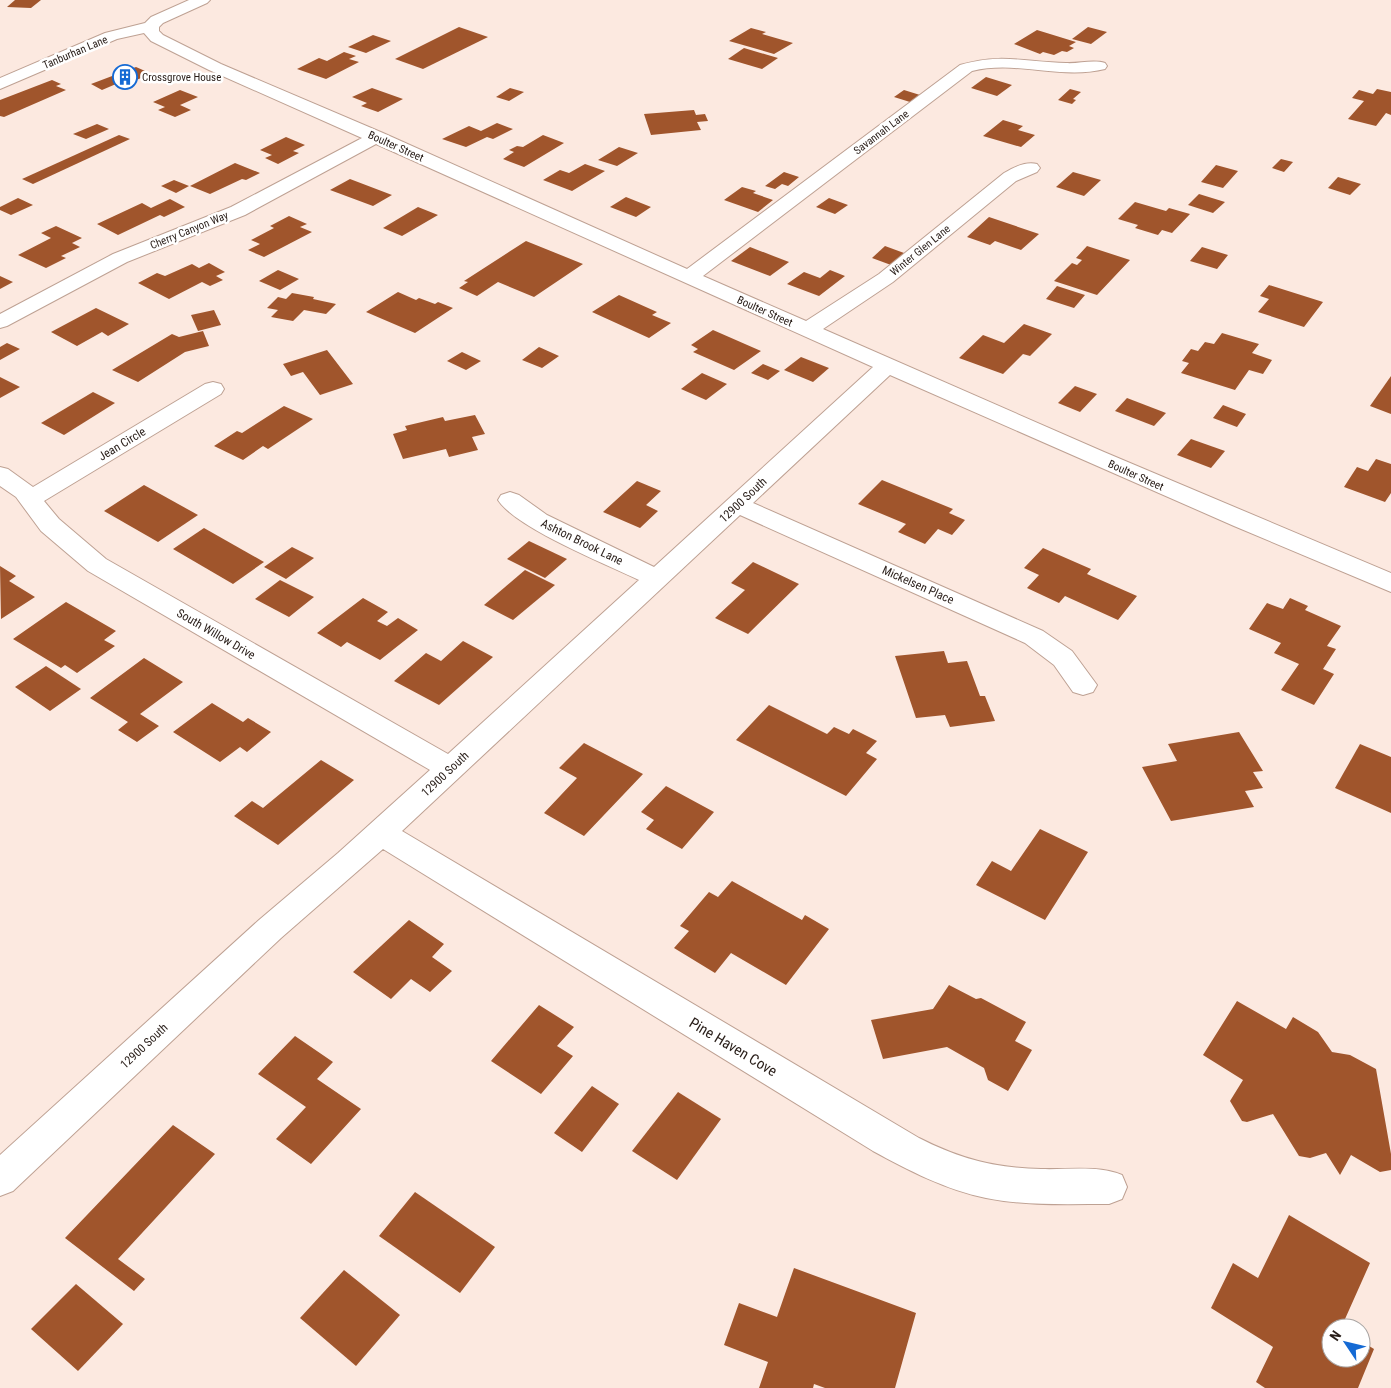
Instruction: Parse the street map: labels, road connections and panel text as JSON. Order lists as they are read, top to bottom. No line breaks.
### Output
{"streets":{"street":["Tanburhan Lane","Savannah Lane","Boulter Street","Cherry Canyon Way","Winter Glen Lane","Jean Circle","12900 South","Ashton Brook Lane","Mickelsen Place","South Willow Drive","Pine Haven Cove"]},"crossings":[["Tanburhan Lane","Boulter Street"],["Savannah Lane","Boulter Street"],["Boulter Street","Cherry Canyon Way"],["Boulter Street","Winter Glen Lane"],["Boulter Street","12900 South"],["Jean Circle","South Willow Drive"],["12900 South","Ashton Brook Lane"],["12900 South","Mickelsen Place"],["12900 South","South Willow Drive"],["12900 South","Pine Haven Cove"]],"places":{"building":["Crossgrove House"]},"north":"top left"}
